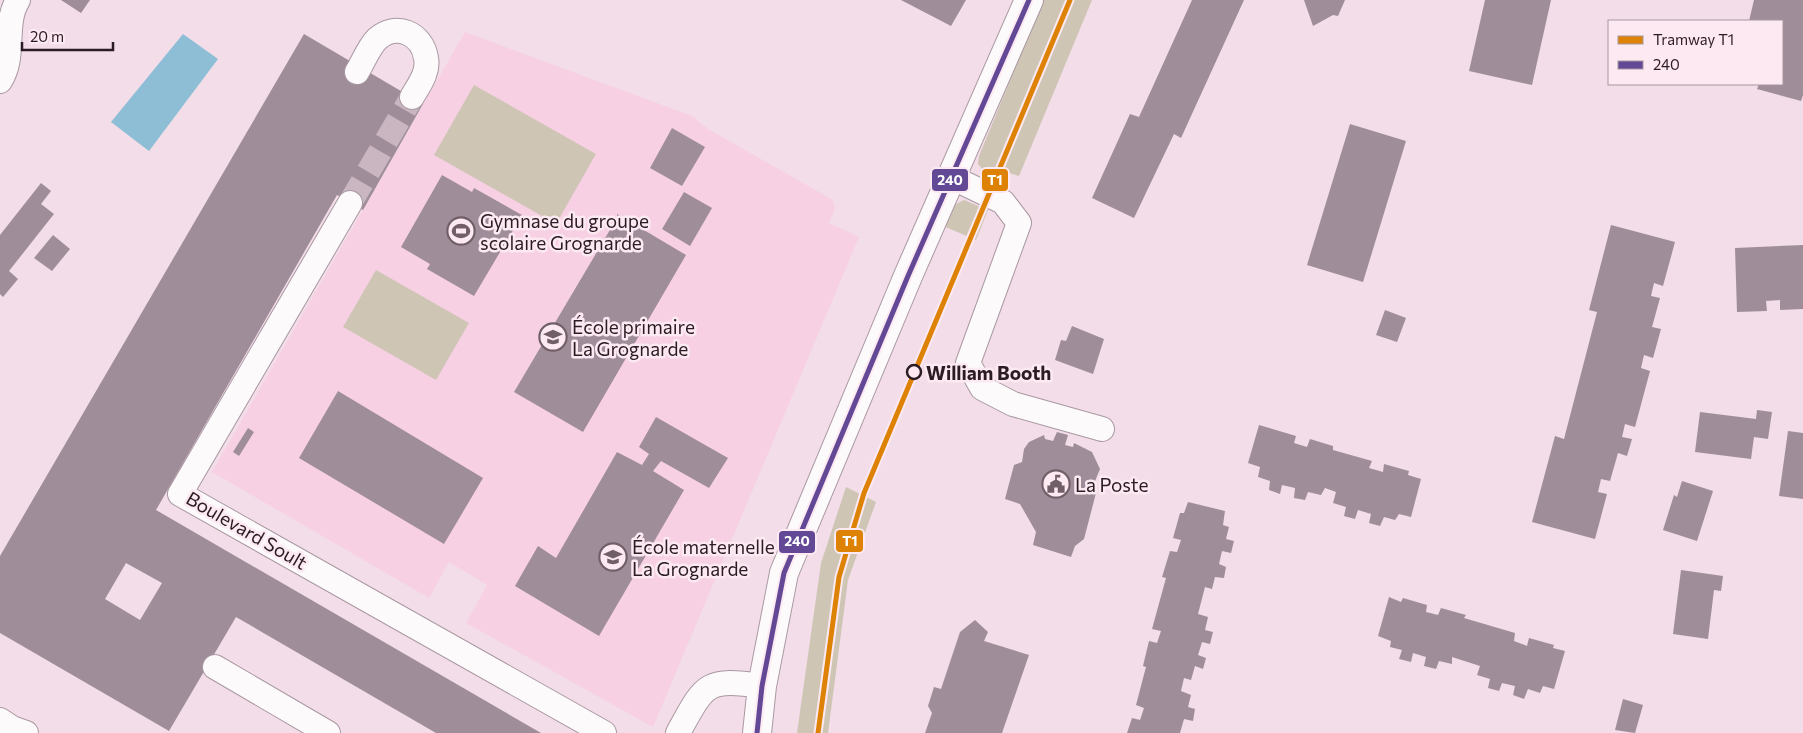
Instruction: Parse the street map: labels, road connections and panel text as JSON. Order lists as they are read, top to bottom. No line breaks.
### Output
{"streets":{"street":["Boulevard Soult"]},"places":{"sports":["Gymnase du groupe scolaire Grognarde"],"school or university":["École primaire La Grognarde","École maternelle La Grognarde"],"other":["William Booth"],"public building":["La Poste"]},"lines":["tram line T1","transit line 240"],"legend":["Tramway T1","240"],"scale_bar":"20 m"}
